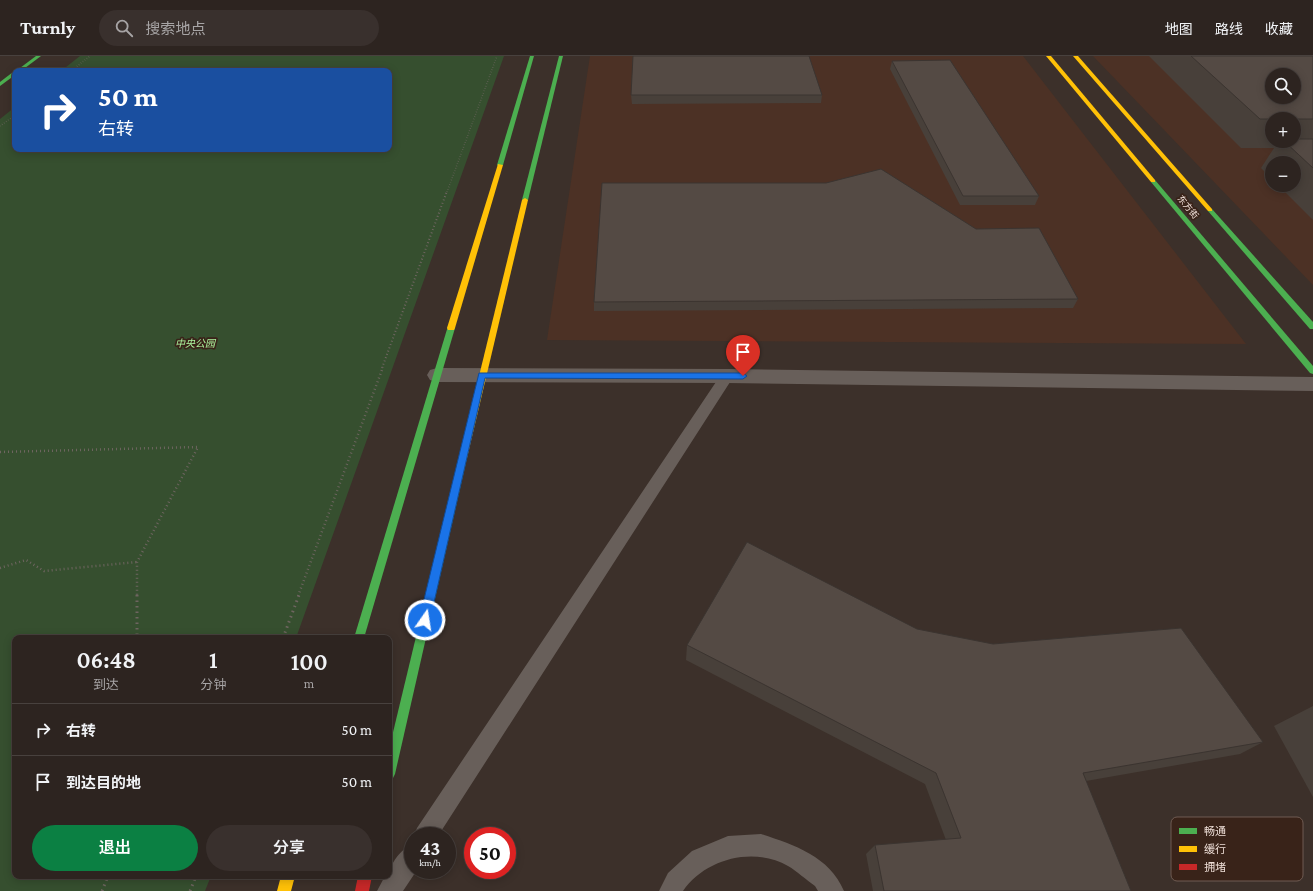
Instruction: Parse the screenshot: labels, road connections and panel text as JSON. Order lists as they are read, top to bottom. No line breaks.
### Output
{"streets":{"main road":["东方街"]},"parks":["中央公园"],"legend":["畅通","缓行","拥堵"],"page":{"header":"Turnly","search":"搜索地点","nav":["地图","路线","收藏"],"map_buttons":["+","−"],"turn":["50 m","右转"],"eta":["06:48","到达","1","分钟","100","m"],"list":[{"name":"右转","value":"50 m"},{"name":"到达目的地","value":"50 m"}],"buttons":["退出","分享"],"speed":"43 km/h","limit":"50"}}
